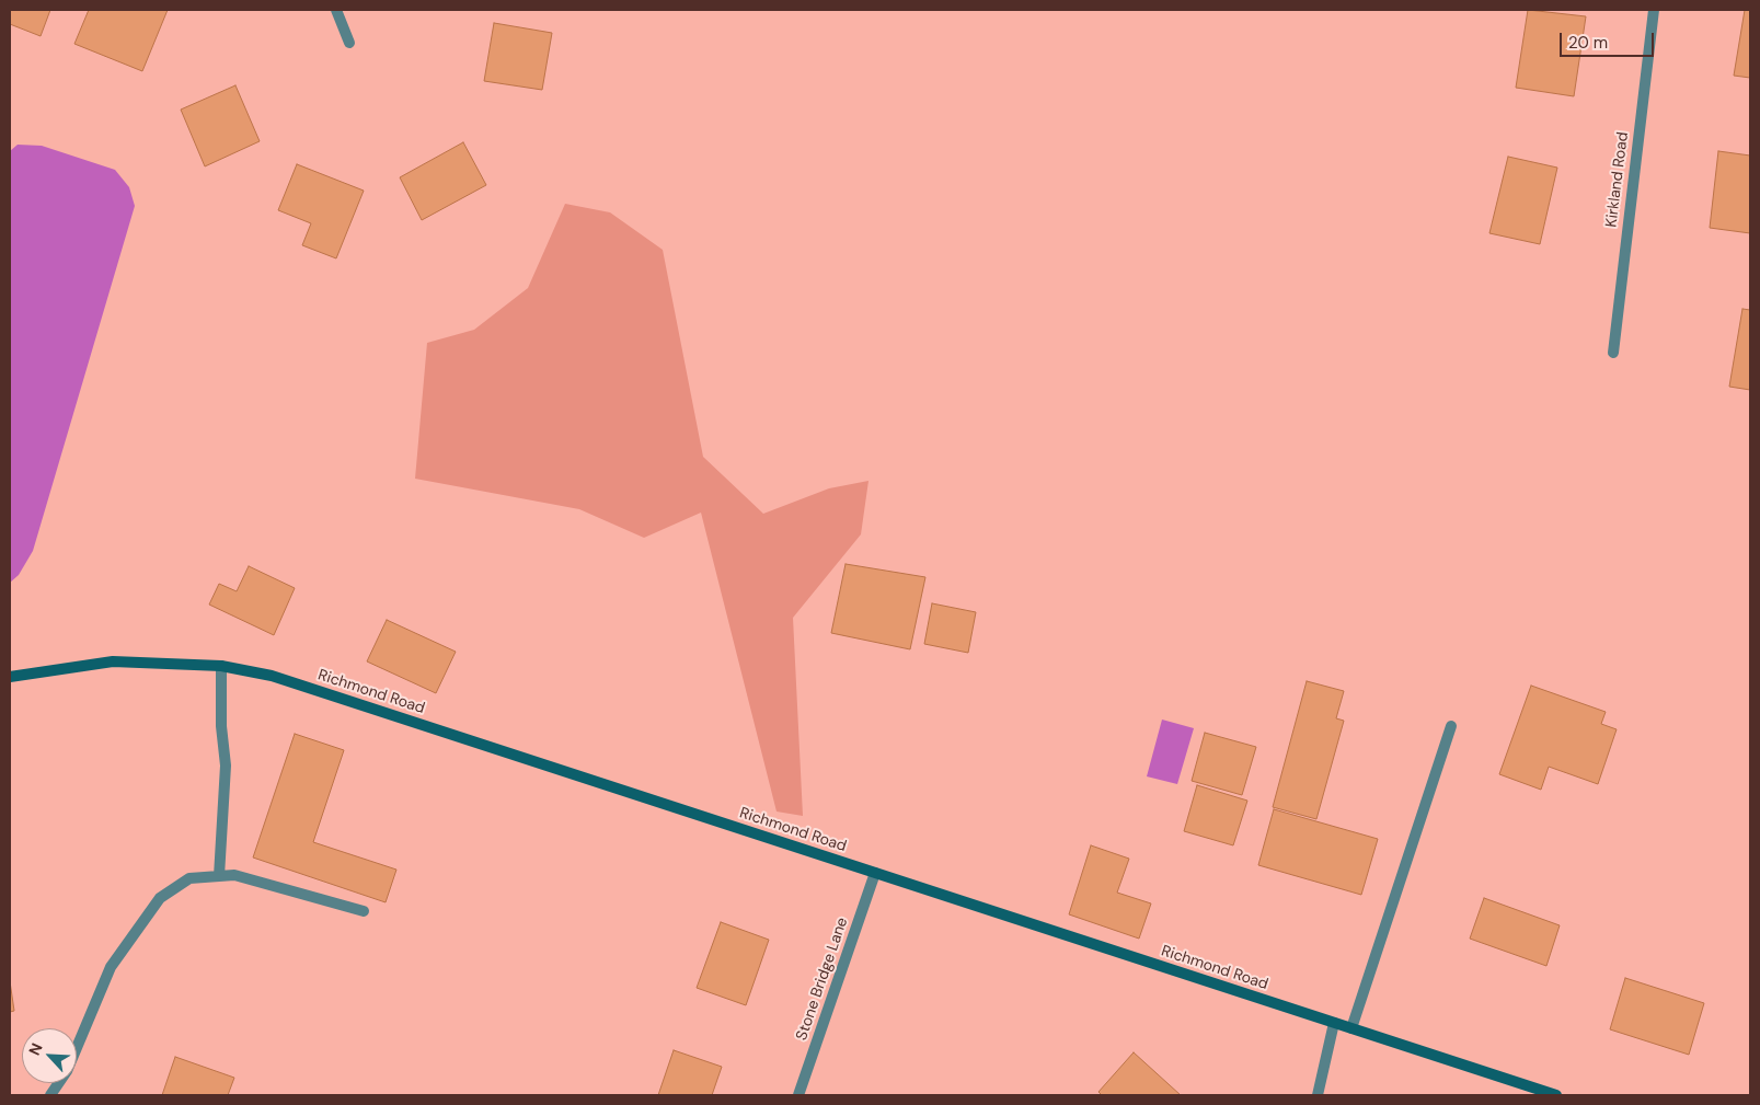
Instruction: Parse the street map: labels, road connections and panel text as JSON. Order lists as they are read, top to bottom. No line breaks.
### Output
{"streets":{"street":["Kirkland Road","Richmond Road","Stone Bridge Lane"]},"crossings":[["Richmond Road","Stone Bridge Lane"]],"scale_bar":"20 m","north":"top left"}
